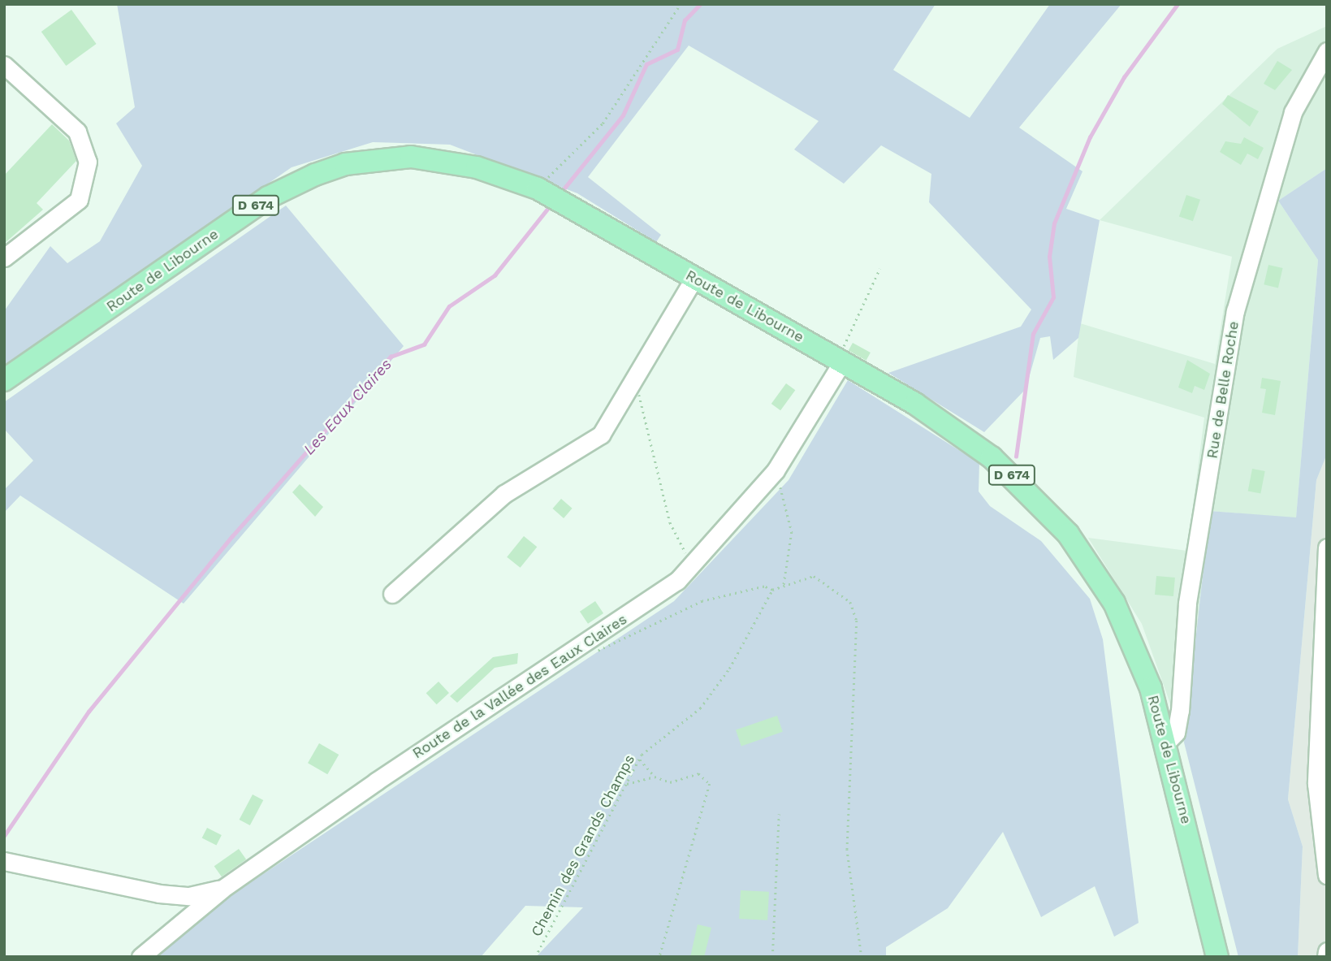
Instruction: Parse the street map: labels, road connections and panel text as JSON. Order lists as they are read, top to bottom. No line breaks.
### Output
{"streets":{"main road":["D 674","Route de Libourne"],"street":["Rue de Belle Roche","Route de la Vallée des Eaux Claires"],"path":["Chemin des Grands Champs"]},"crossings":[["Route de Libourne","Rue de Belle Roche"],["Route de Libourne","Route de la Vallée des Eaux Claires"]],"water":["Les Eaux Claires"]}
